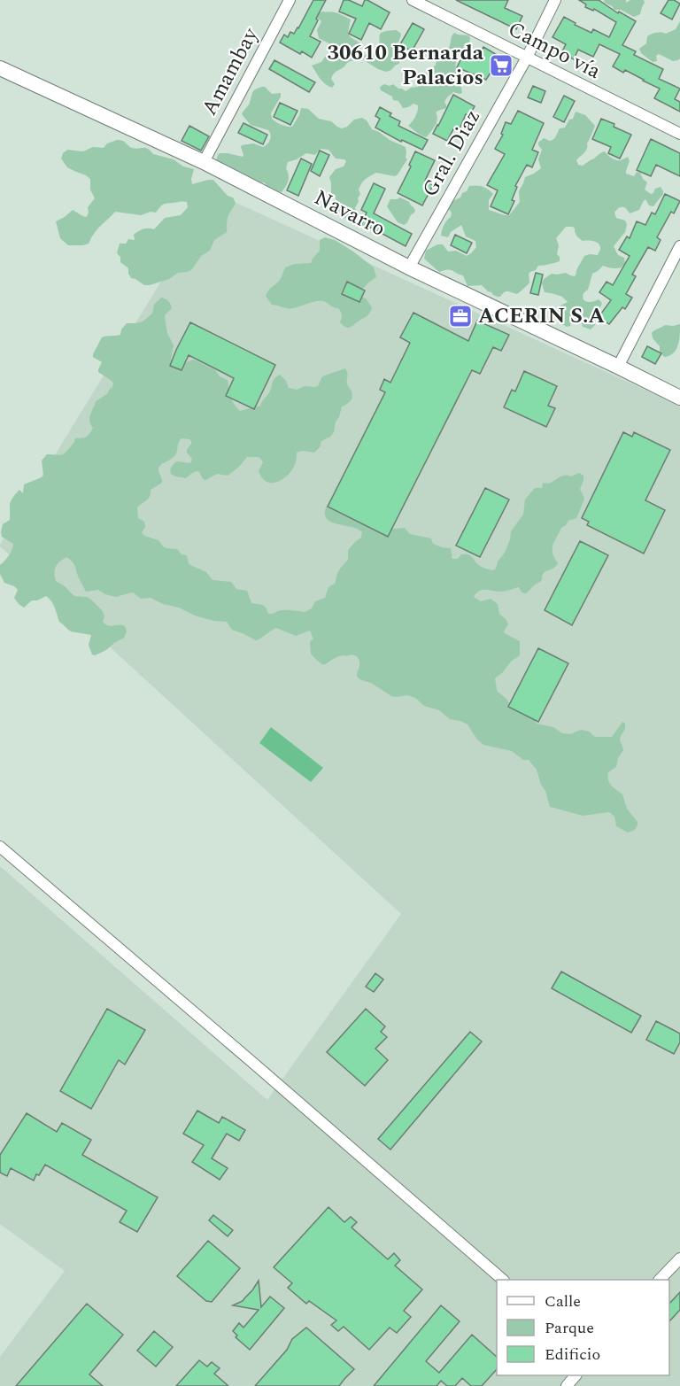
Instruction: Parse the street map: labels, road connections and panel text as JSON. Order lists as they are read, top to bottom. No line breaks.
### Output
{"streets":{"street":["Campo vía","Amambay","Gral. Diaz","Navarro"]},"crossings":[["Campo vía","Gral. Diaz"],["Amambay","Navarro"],["Gral. Diaz","Navarro"]],"places":{"supermarket":["30610 Bernarda Palacios"],"office":["ACERIN S.A"]},"legend":["Calle","Parque","Edificio"]}
